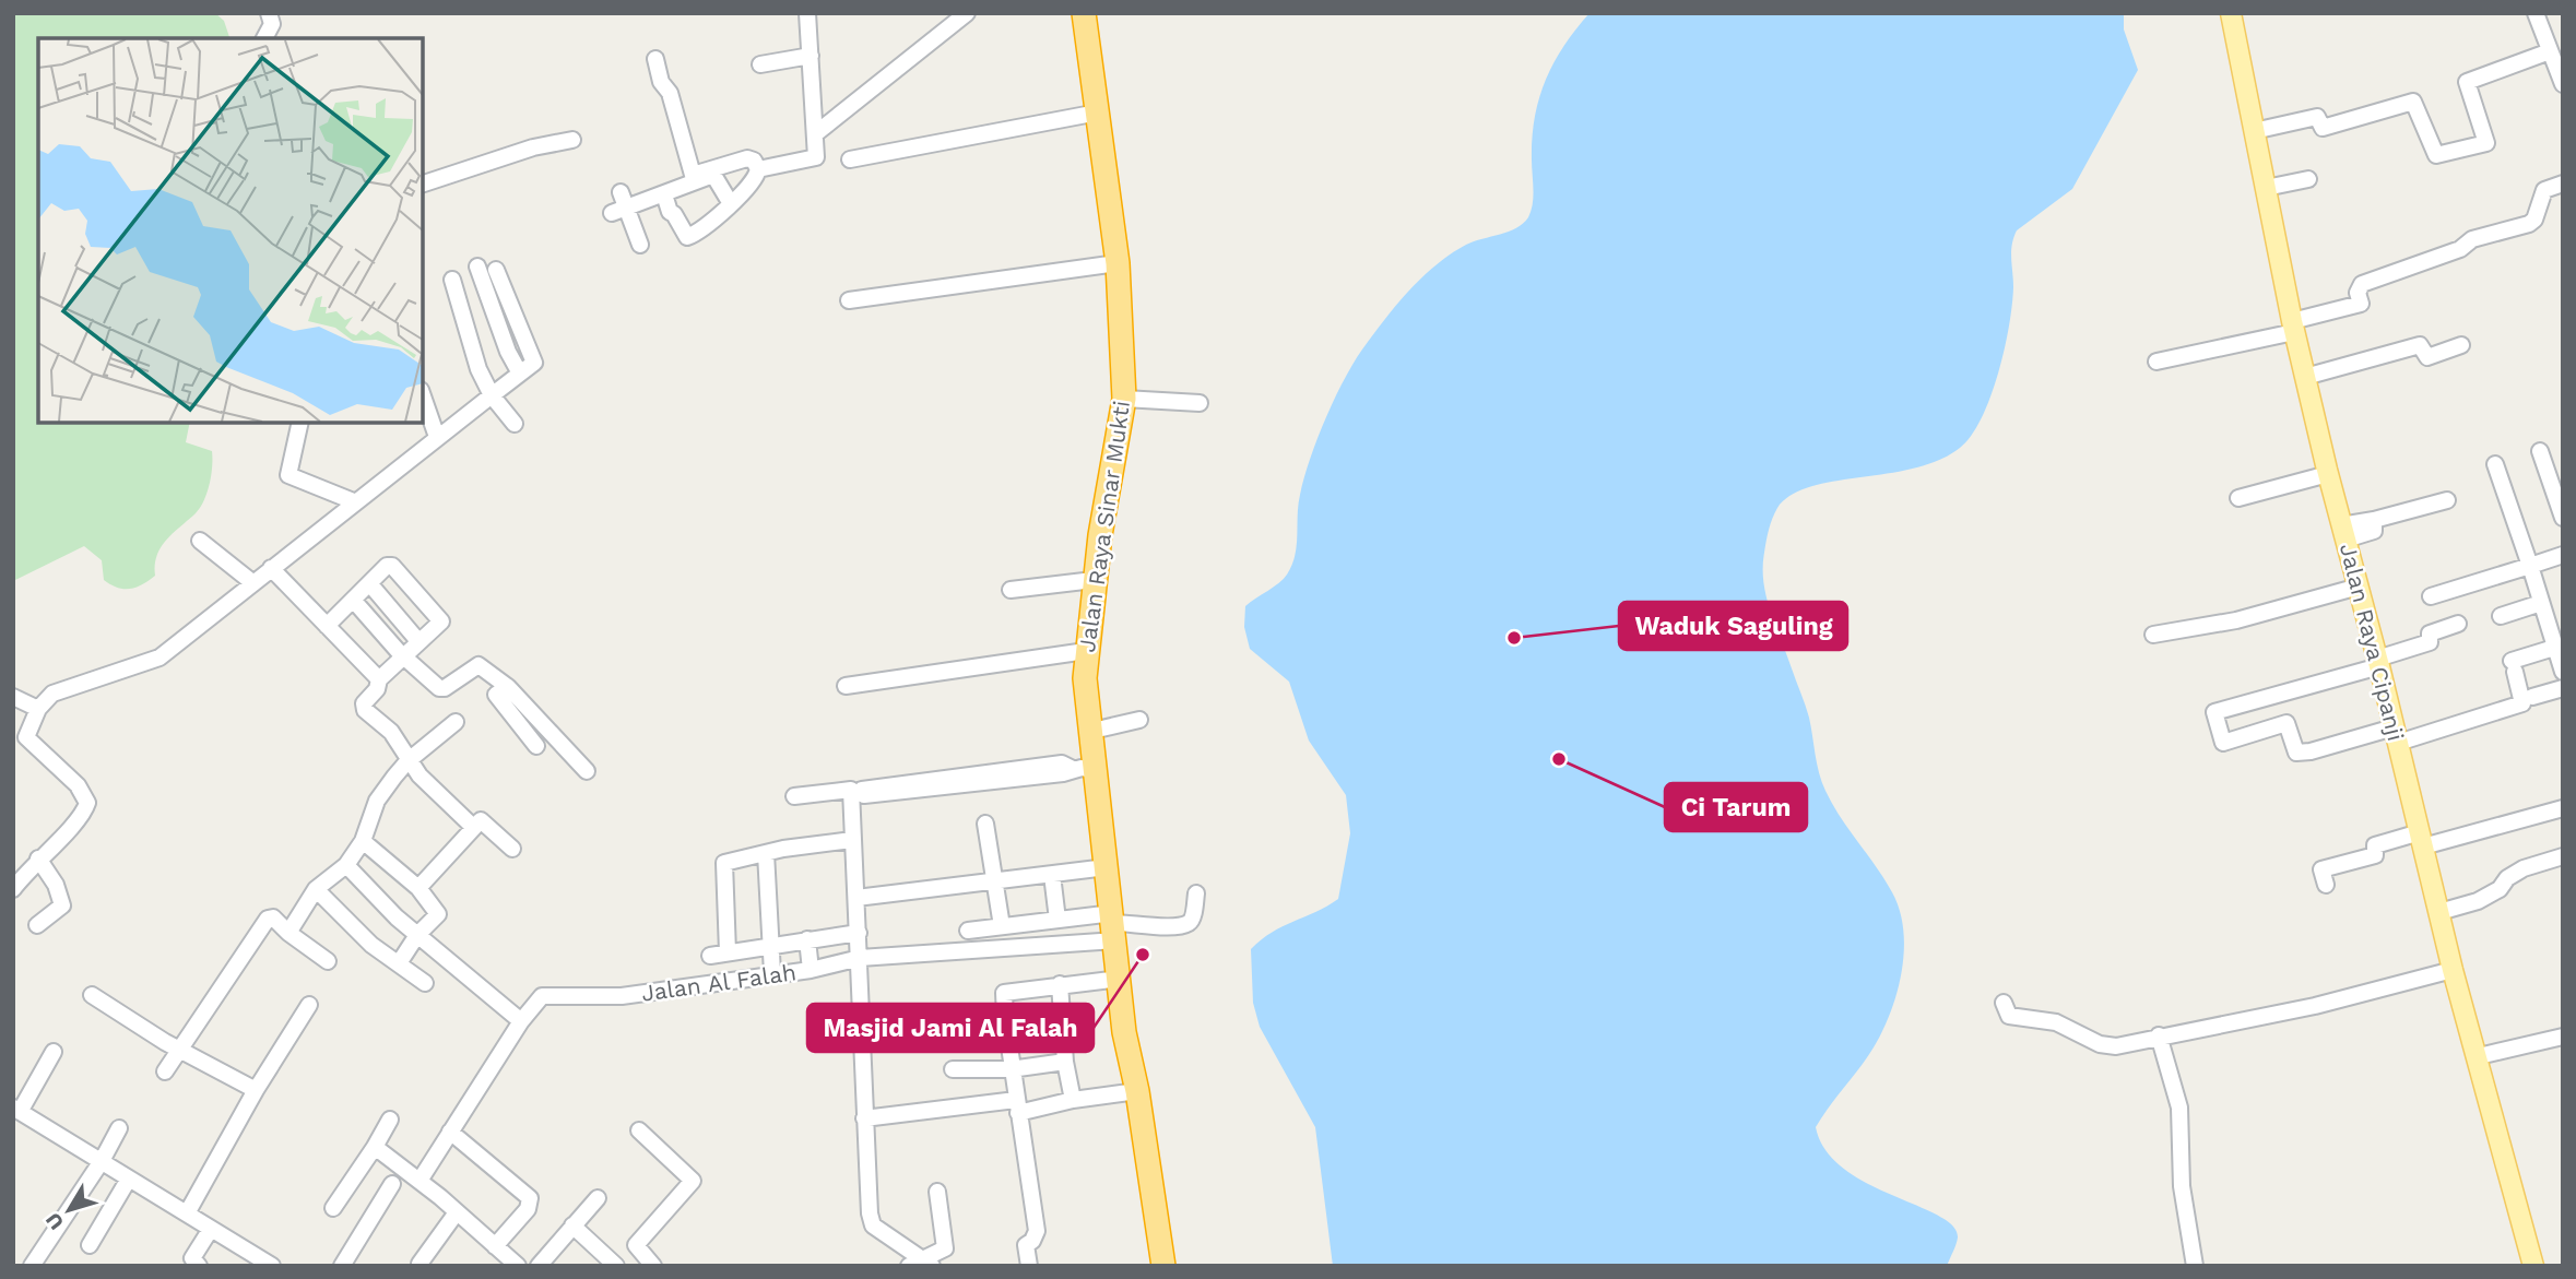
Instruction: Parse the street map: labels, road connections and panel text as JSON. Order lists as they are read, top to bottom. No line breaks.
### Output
{"streets":{"highway":["Jalan Raya Sinar Mukti"],"main road":["Jalan Raya Cipanji"],"street":["Jalan Al Falah"]},"crossings":[["Jalan Raya Sinar Mukti","Jalan Al Falah"]],"places":["Waduk Saguling","Ci Tarum","Masjid Jami Al Falah"],"north":"bottom left"}
